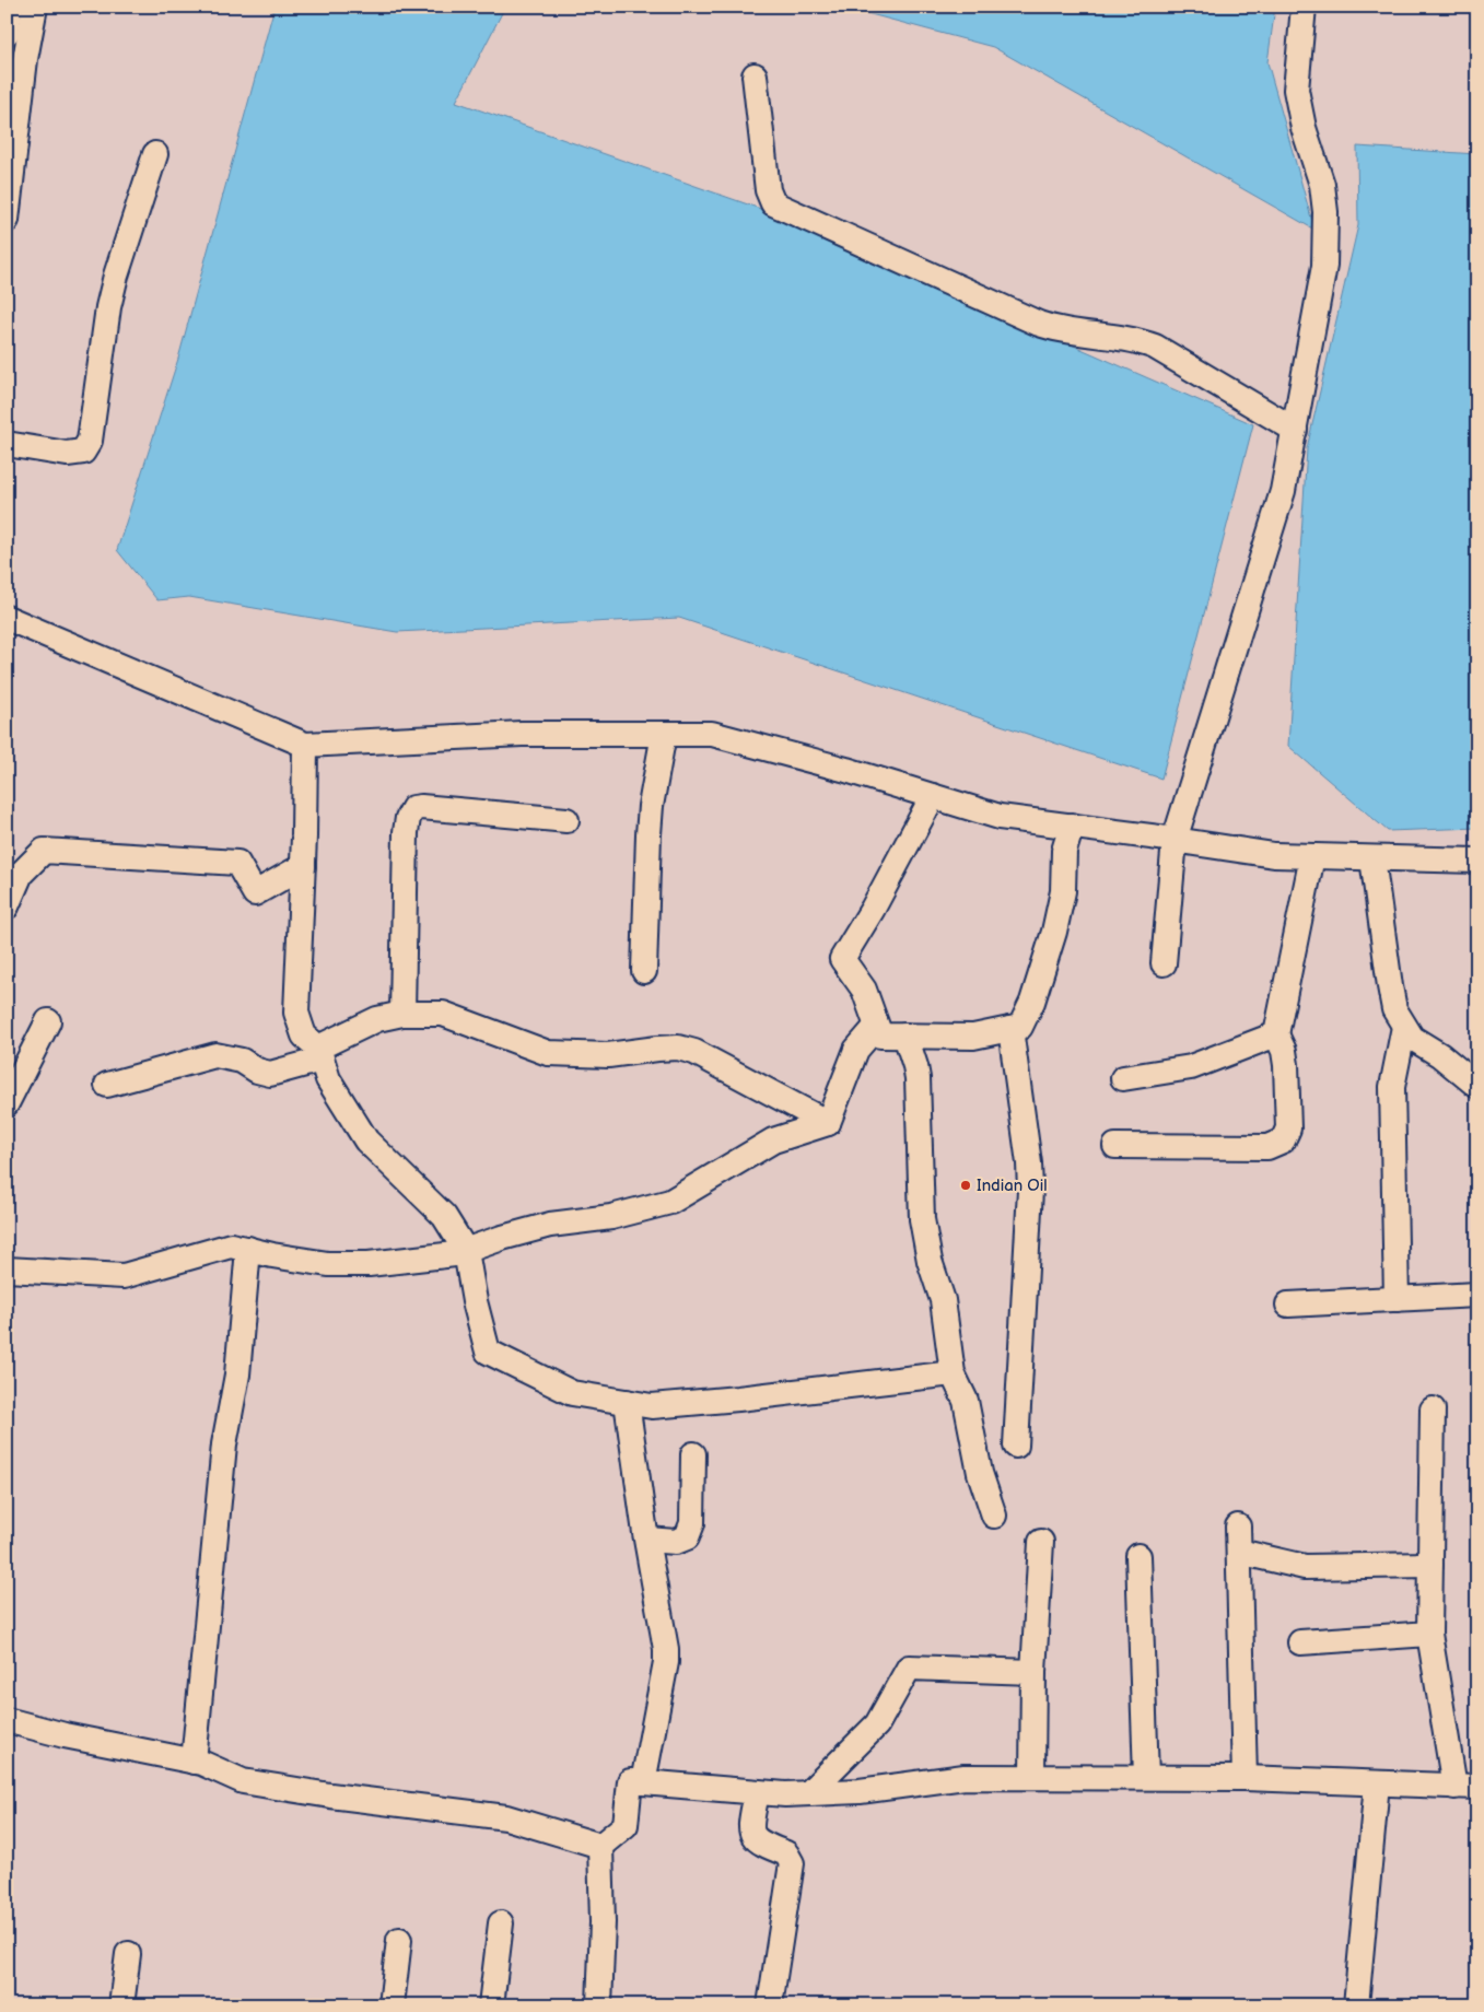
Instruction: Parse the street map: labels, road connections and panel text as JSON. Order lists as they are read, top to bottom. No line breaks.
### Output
{"places":["Indian Oil"]}
